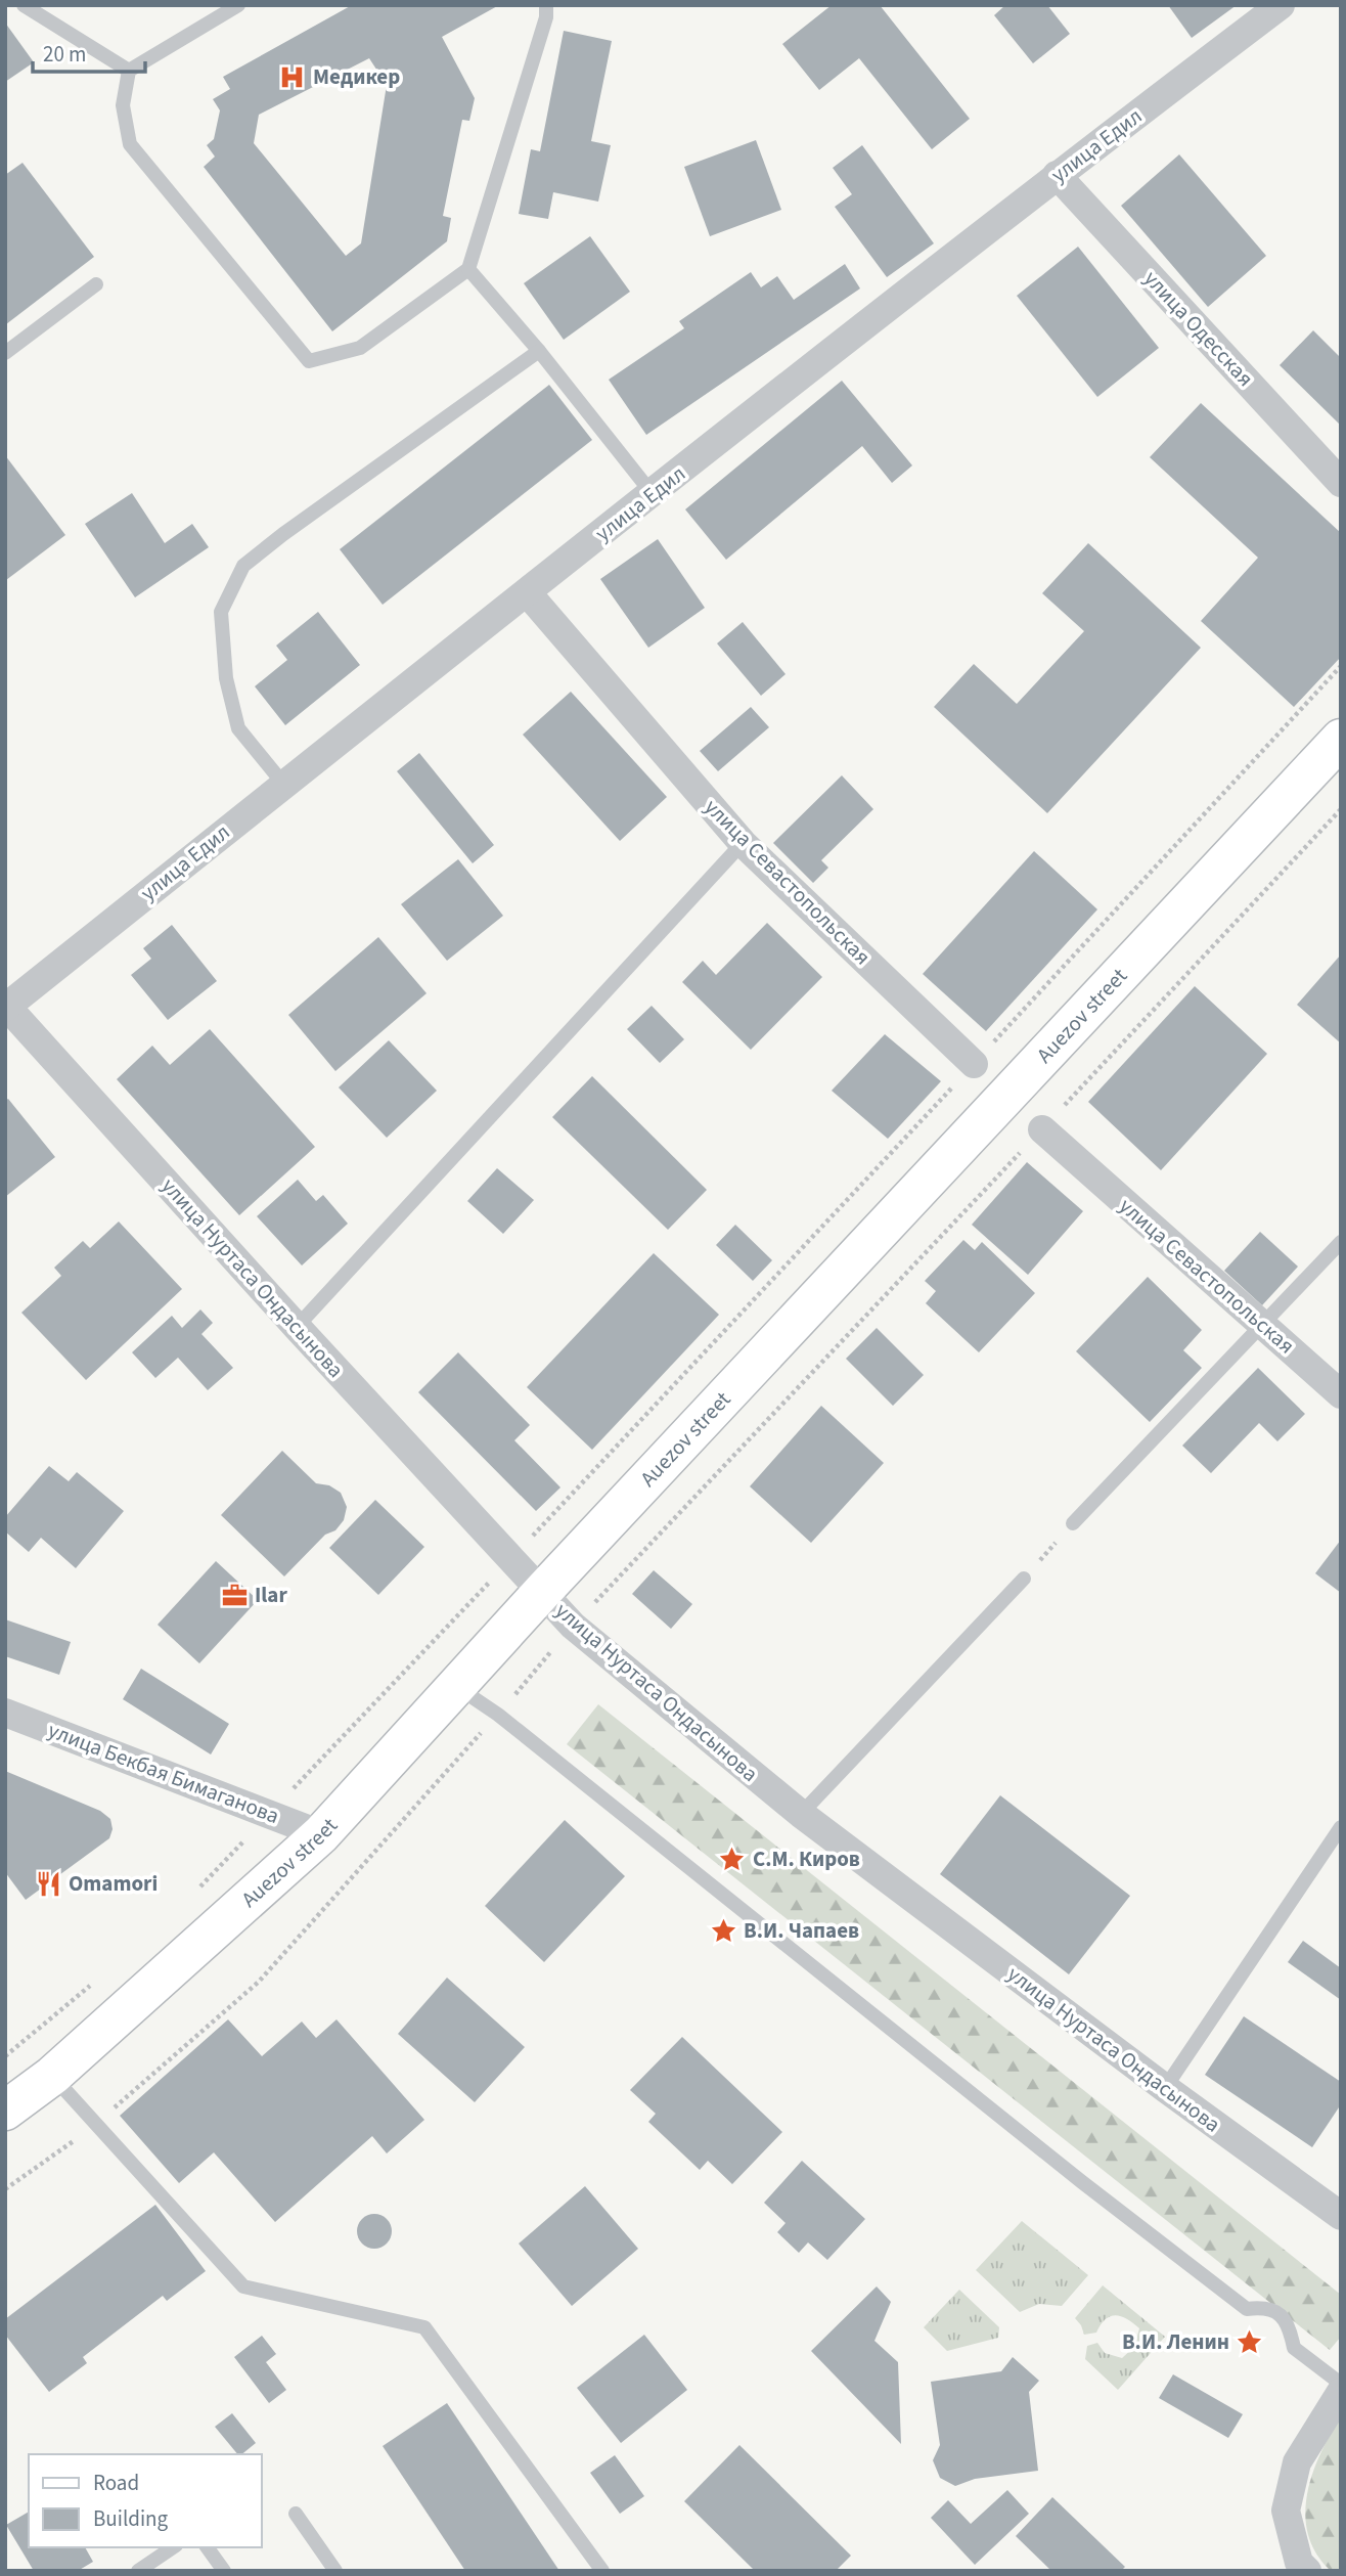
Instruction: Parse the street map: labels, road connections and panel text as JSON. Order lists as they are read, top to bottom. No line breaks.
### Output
{"streets":{"main road":["Auezov street"],"street":["улица Едил","улица Одесская","улица Севастопольская","улица Нуртаса Ондасынова","улица Бекбая Бимаганова"]},"crossings":[["улица Едил","улица Одесская"],["улица Едил","улица Севастопольская"],["улица Едил","улица Нуртаса Ондасынова"],["Auezov street","улица Нуртаса Ондасынова"],["Auezov street","улица Бекбая Бимаганова"]],"places":{"hospital":["Медикер"],"office":["Ilar"],"place":["С.М. Киров","В.И. Чапаев","В.И. Ленин"],"restaurant":["Omamori"]},"legend":["Road","Building"],"scale_bar":"20 m"}
